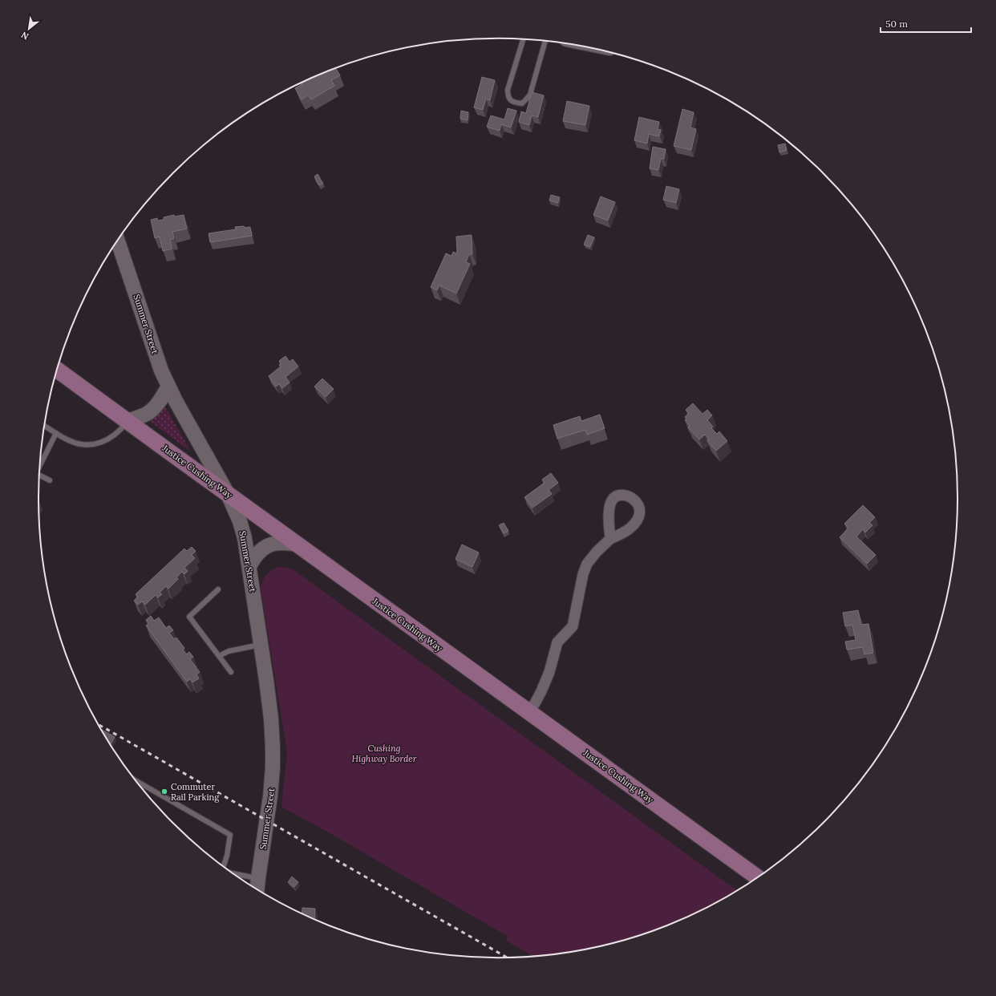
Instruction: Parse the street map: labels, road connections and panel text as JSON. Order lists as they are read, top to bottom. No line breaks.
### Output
{"streets":{"main road":["Justice Cushing Way"],"street":["Summer Street"]},"crossings":[["Summer Street","Justice Cushing Way"]],"parks":["Cushing Highway Border"],"places":["Commuter Rail Parking"],"scale_bar":"50 m","north":"bottom left"}
